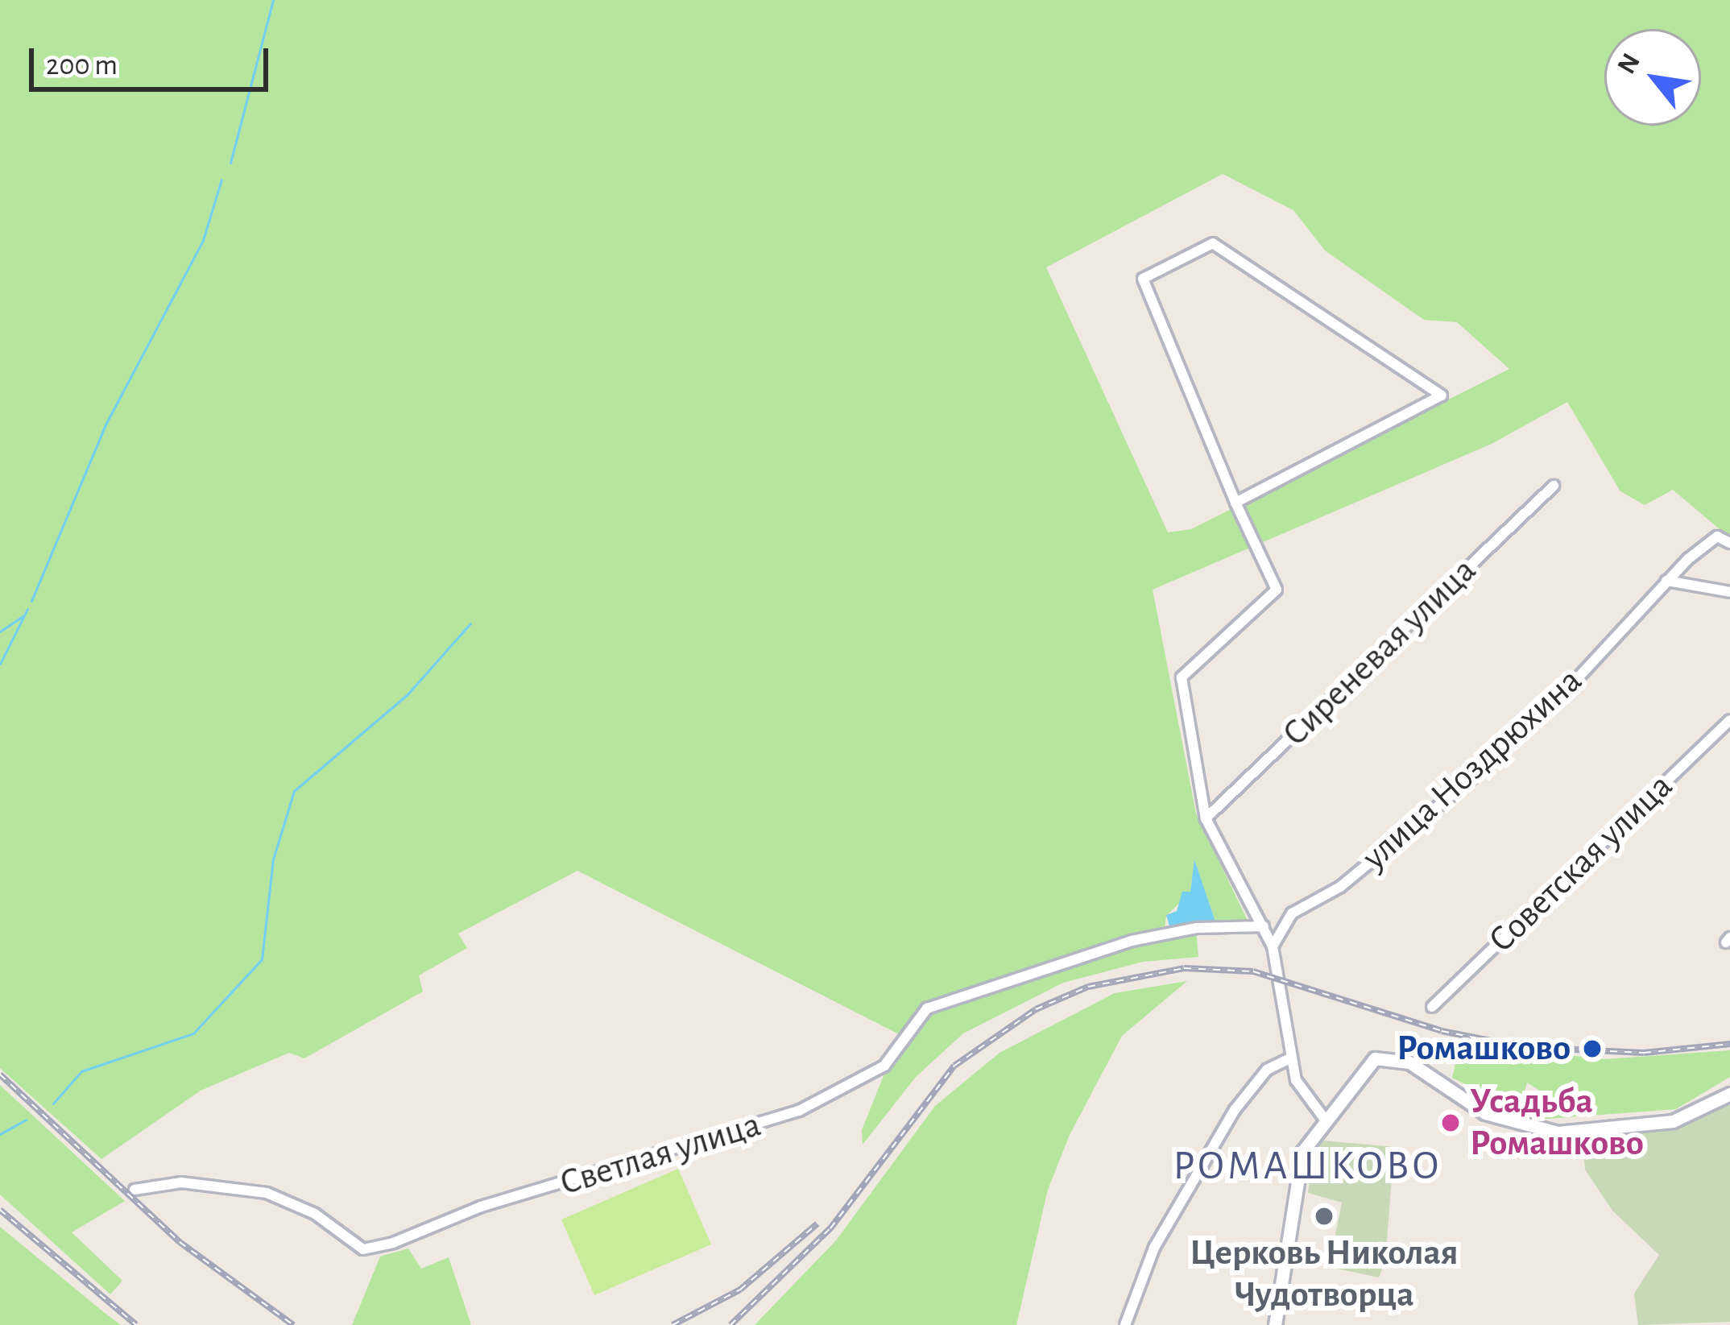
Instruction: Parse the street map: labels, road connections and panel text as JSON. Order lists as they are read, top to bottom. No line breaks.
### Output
{"streets":{"street":["Сиреневая улица","улица Ноздрюхина","Советская улица","Светлая улица"]},"districts":["РОМАШКОВО"],"places":["Ромашково","Усадьба Ромашково","Церковь Николая Чудотворца"],"scale_bar":"200 m","north":"top left"}
